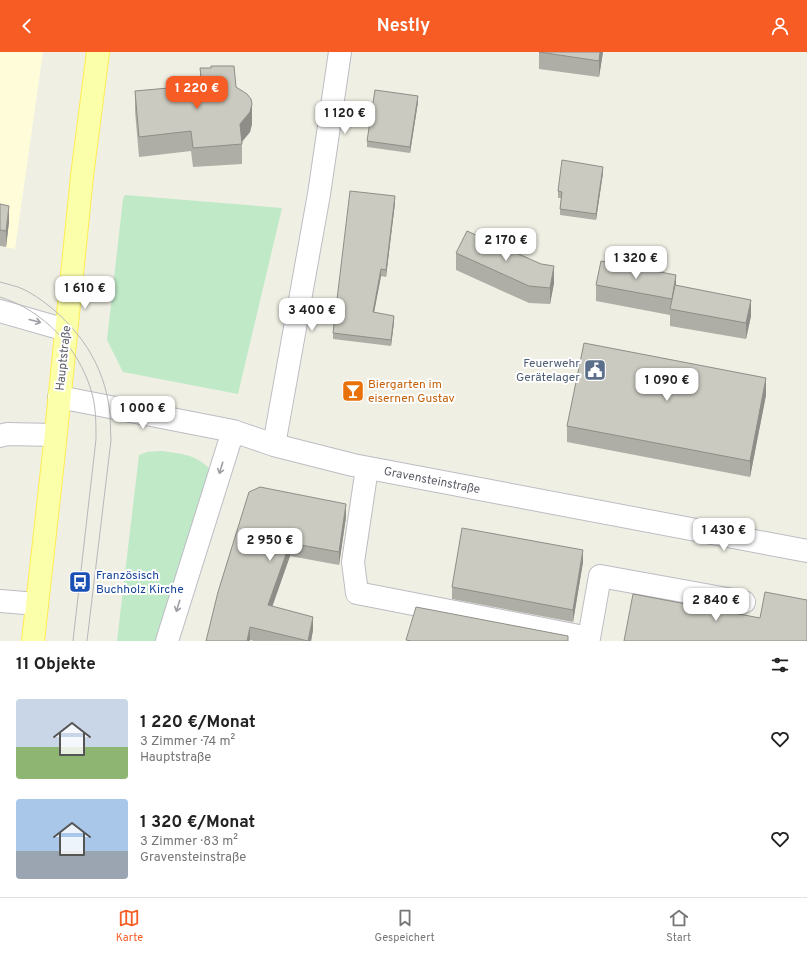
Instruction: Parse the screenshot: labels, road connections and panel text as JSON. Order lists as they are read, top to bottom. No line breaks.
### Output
{"streets":{"main road":["Hauptstraße"],"street":["Gravensteinstraße"]},"crossings":[["Hauptstraße","Gravensteinstraße"]],"places":{"public building":["Feuerwehr Gerätelager"],"bar":["Biergarten im eisernen Gustav"],"bus stop":["Französisch Buchholz Kirche"]},"page":{"header":"Nestly","price":["1 220 €","1 120 €","2 170 €","1 320 €","1 610 €","3 400 €","1 090 €","1 000 €","1 430 €","2 950 €","2 840 €"],"heading":"11 Objekte","list":[{"name":"1 220 €/Monat","note":"3 Zimmer · 74 m² · Hauptstraße"},{"name":"1 320 €/Monat","note":"3 Zimmer · 83 m² · Gravensteinstraße"}],"tabs":["Karte","Gespeichert","Start"]}}
